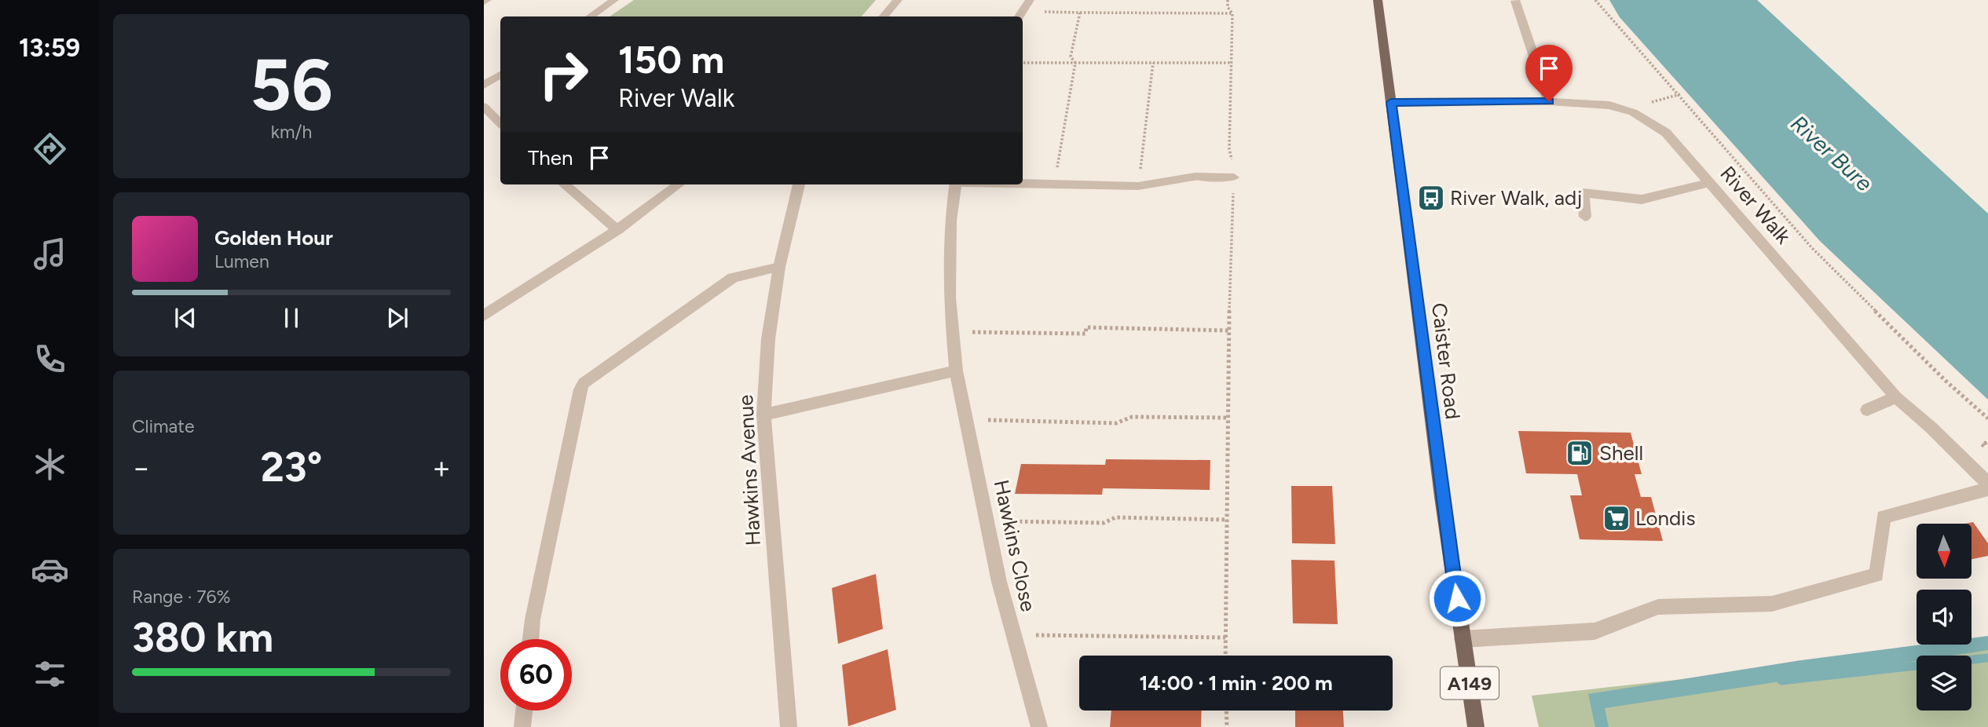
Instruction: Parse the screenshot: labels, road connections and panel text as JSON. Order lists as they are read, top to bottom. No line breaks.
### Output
{"streets":{"main road":["Caister Road","A149"],"street":["River Walk","Hawkins Avenue","Hawkins Close"]},"crossings":[["River Walk","Caister Road"]],"water":["River Bure"],"places":{"bus stop":["River Walk, adj"],"fuel station":["Shell"],"supermarket":["Londis"]},"north":"bottom","page":{"tabs":"13:59","tile":[["56","km/h"],"Climate",["Range · 76%","380 km"]],"turn":["150 m","River Walk"],"then":"Then","song":["Golden Hour","Lumen"],"heat":["−","23°","+"],"limit":"60","trip":"14:00 · 1 min · 200 m"}}
